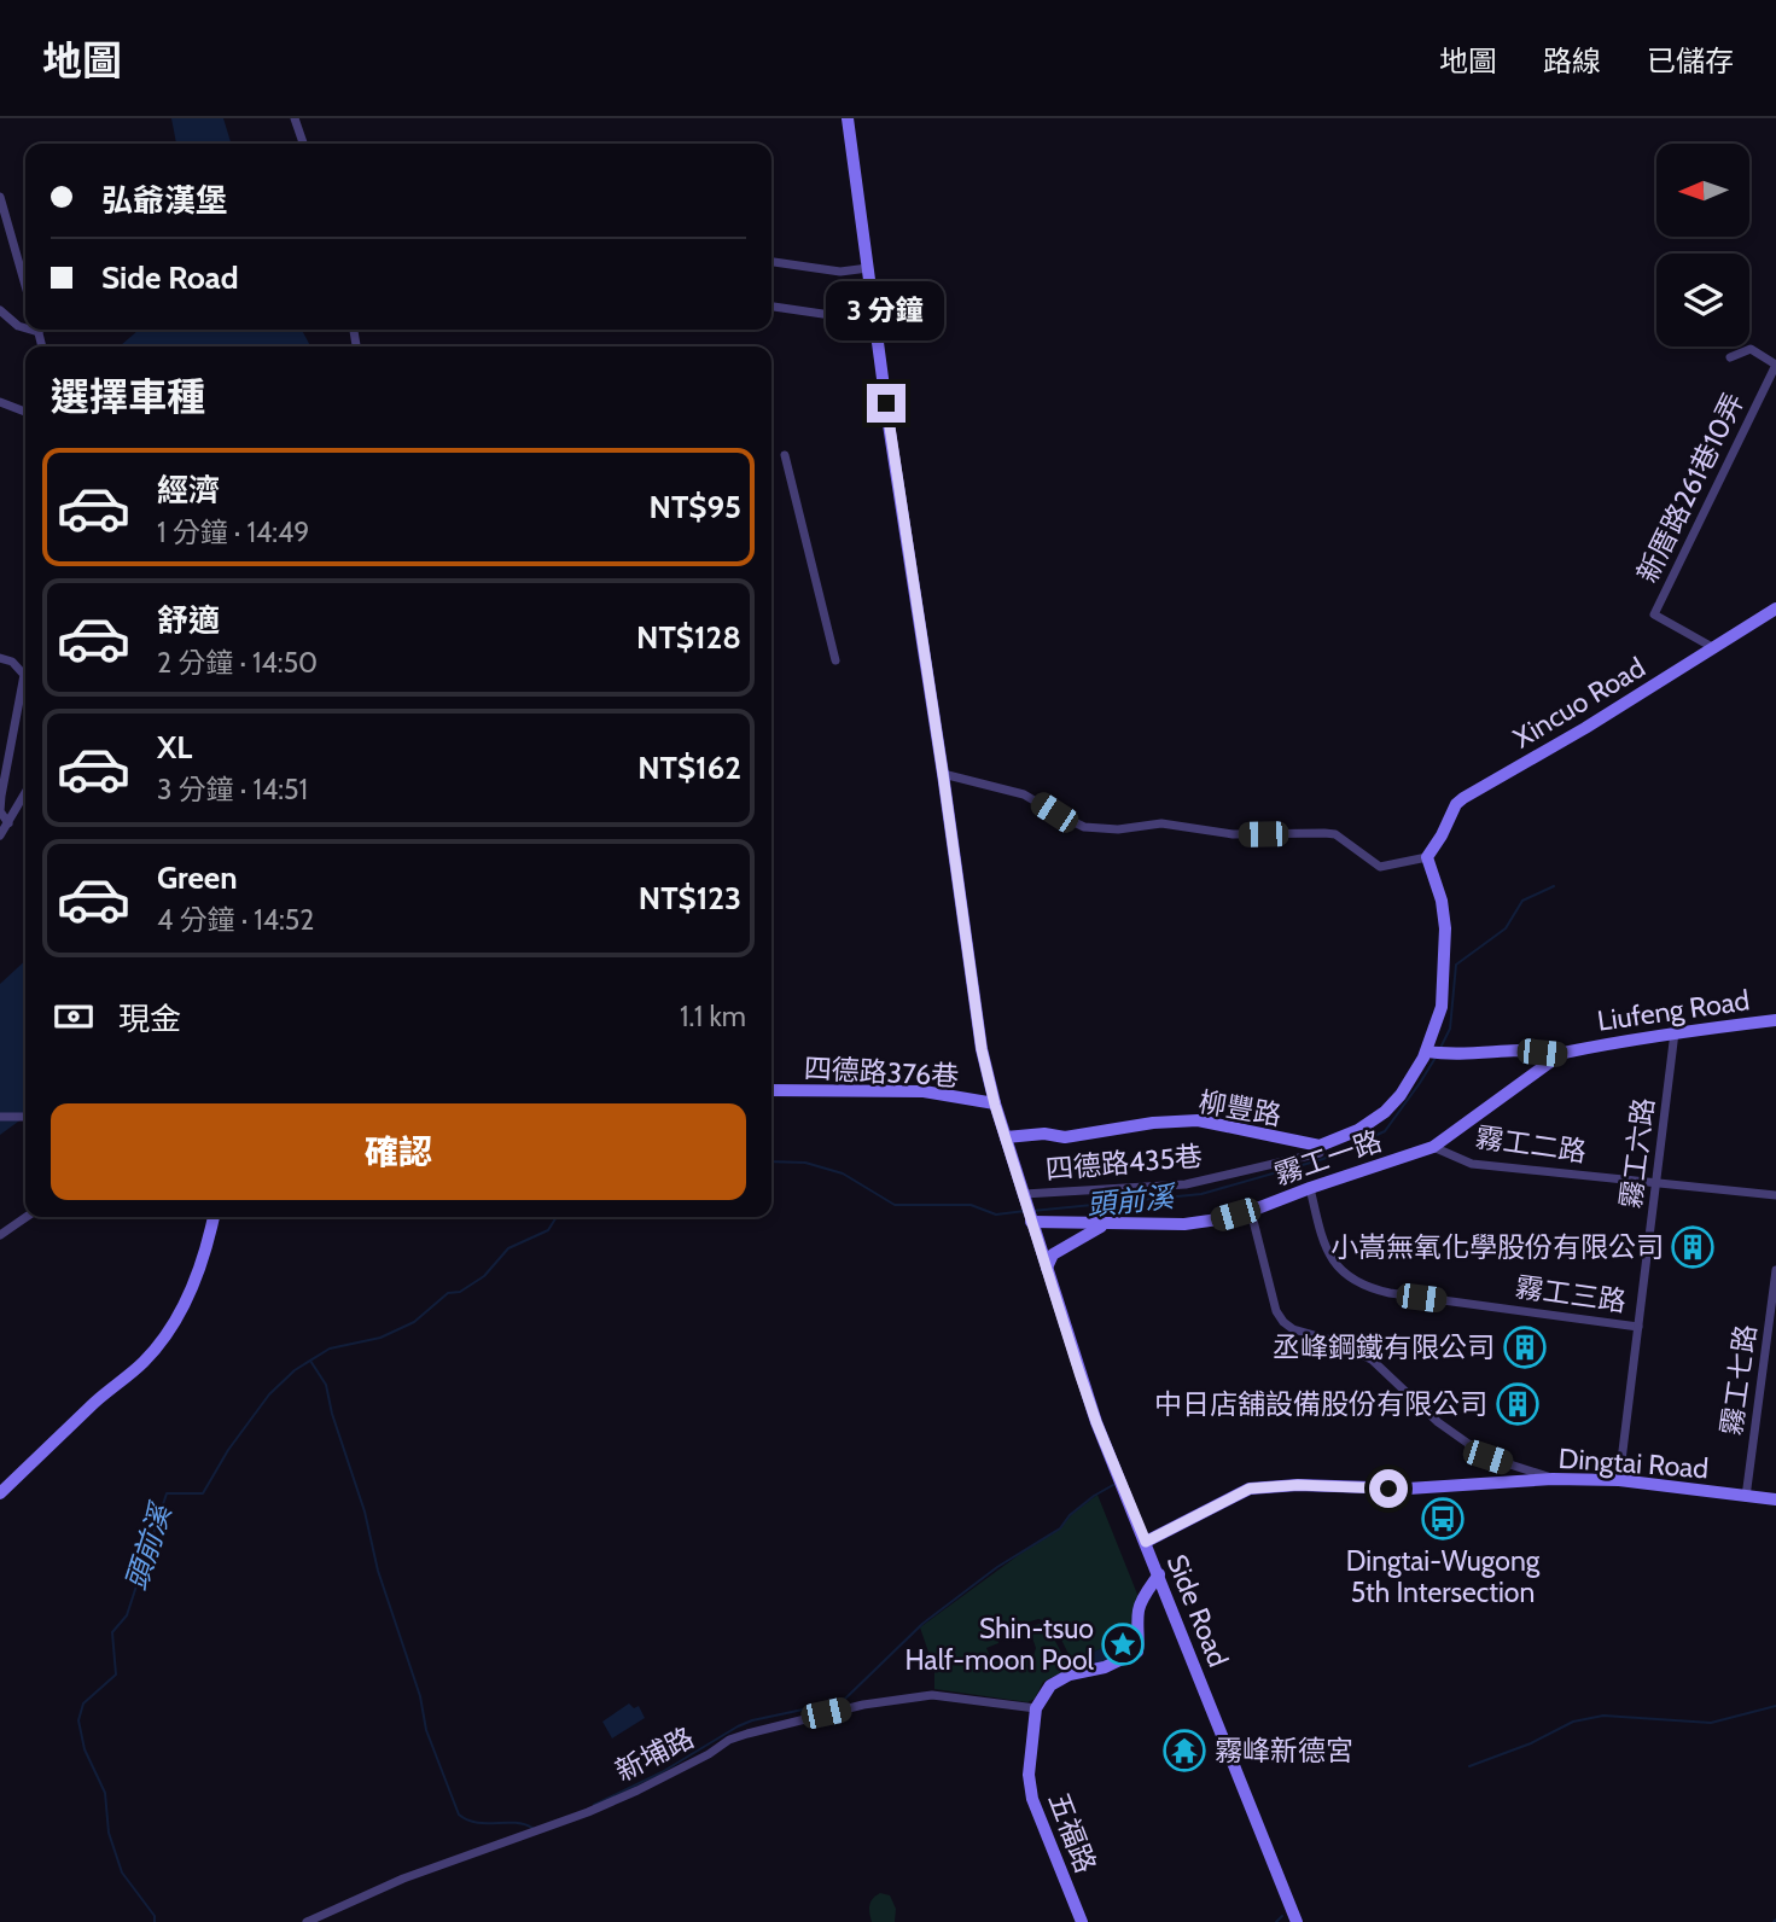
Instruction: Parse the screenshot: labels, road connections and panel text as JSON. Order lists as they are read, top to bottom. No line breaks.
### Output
{"streets":{"street":["新厝路261巷10弄","Xincuo Road","Liufeng Road","四德路376巷","柳豐路","霧工二路","霧工六路","霧工一路","四德路435巷","霧工三路","霧工七路","Dingtai Road","Side Road","新埔路","五福路"]},"crossings":[["新厝路261巷10弄","Xincuo Road"],["Liufeng Road","霧工六路"],["Liufeng Road","霧工一路"],["柳豐路","四德路435巷"],["霧工二路","霧工六路"],["霧工二路","霧工一路"],["霧工六路","霧工三路"],["霧工六路","Dingtai Road"],["霧工一路","霧工三路"],["霧工一路","Side Road"],["四德路435巷","Side Road"],["霧工七路","Dingtai Road"],["Dingtai Road","Side Road"],["新埔路","五福路"]],"water":["頭前溪"],"places":{"building":["小嵩無氧化學股份有限公司","丞峰鋼鐵有限公司","中日店舖設備股份有限公司"],"bus stop":["Dingtai-Wugong 5th Intersection"],"place":["Shin-tsuo Half-moon Pool"],"temple":["霧峰新德宮"]},"north":"left","page":{"header":"地圖","nav":["地圖","路線","已儲存"],"banner":["弘爺漢堡","Side Road"],"bubble":"3 分鐘","heading":"選擇車種","list":[{"name":"經濟","note":"1 分鐘 · 14:49","value":"NT$95"},{"name":"舒適","note":"2 分鐘 · 14:50","value":"NT$128"},{"name":"XL","note":"3 分鐘 · 14:51","value":"NT$162"},{"name":"Green","note":"4 分鐘 · 14:52","value":"NT$123"}],"pay":["現金","1.1 km"],"buttons":"確認"}}
